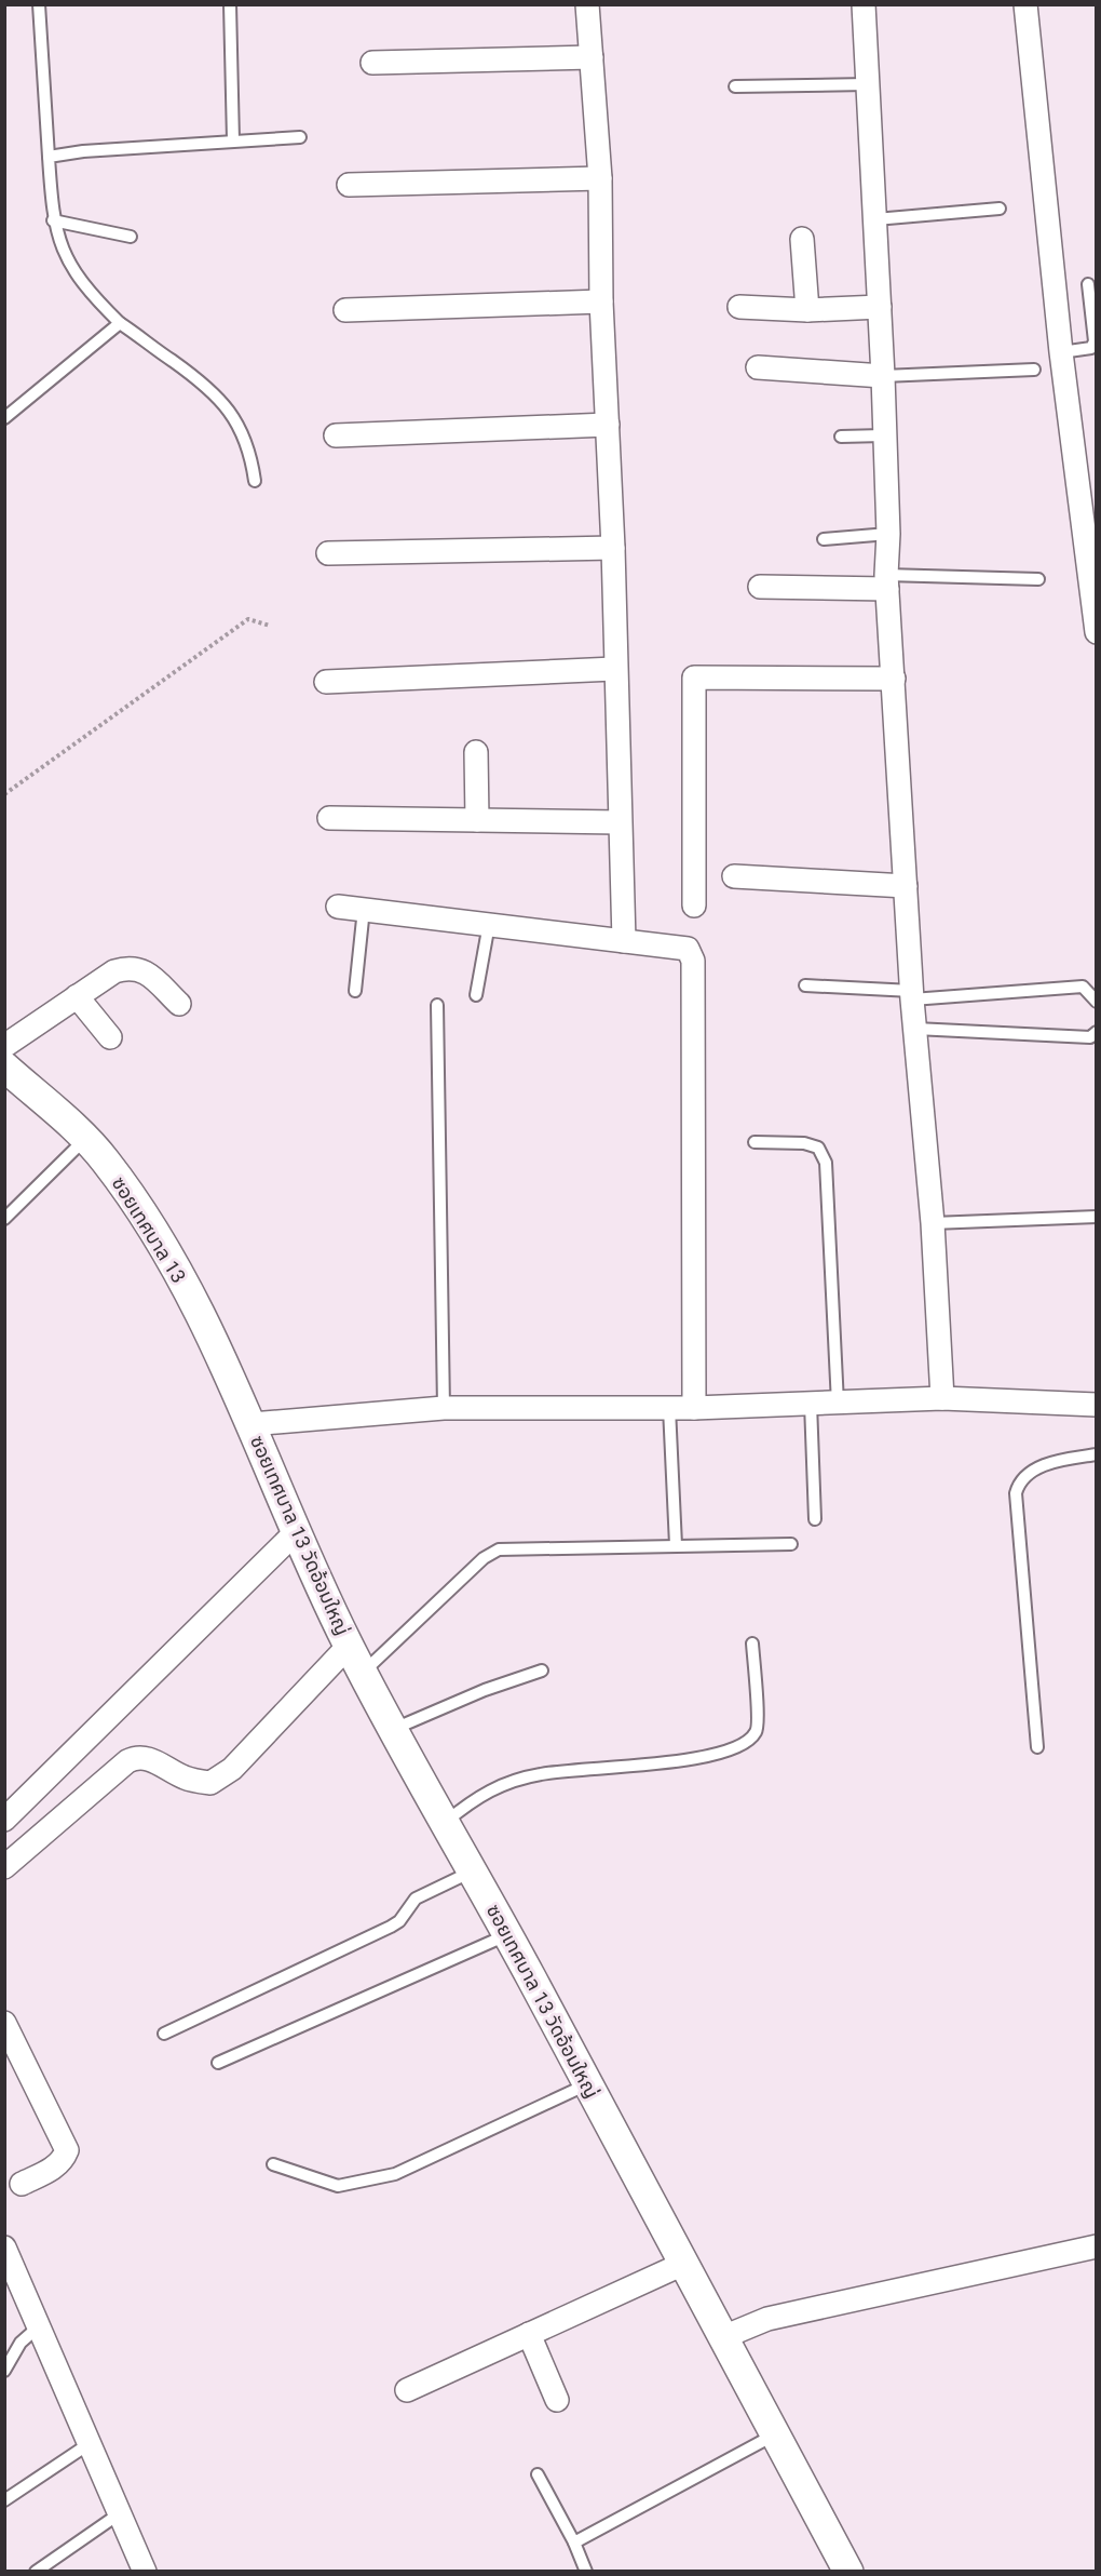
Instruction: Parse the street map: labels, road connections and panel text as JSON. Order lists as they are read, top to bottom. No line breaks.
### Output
{"streets":{"street":["ซอยเทศบาล 13","ซอยเทศบาล 13 วัดอ้อมใหญ่"]},"crossings":[["ซอยเทศบาล 13","ซอยเทศบาล 13 วัดอ้อมใหญ่"]]}
